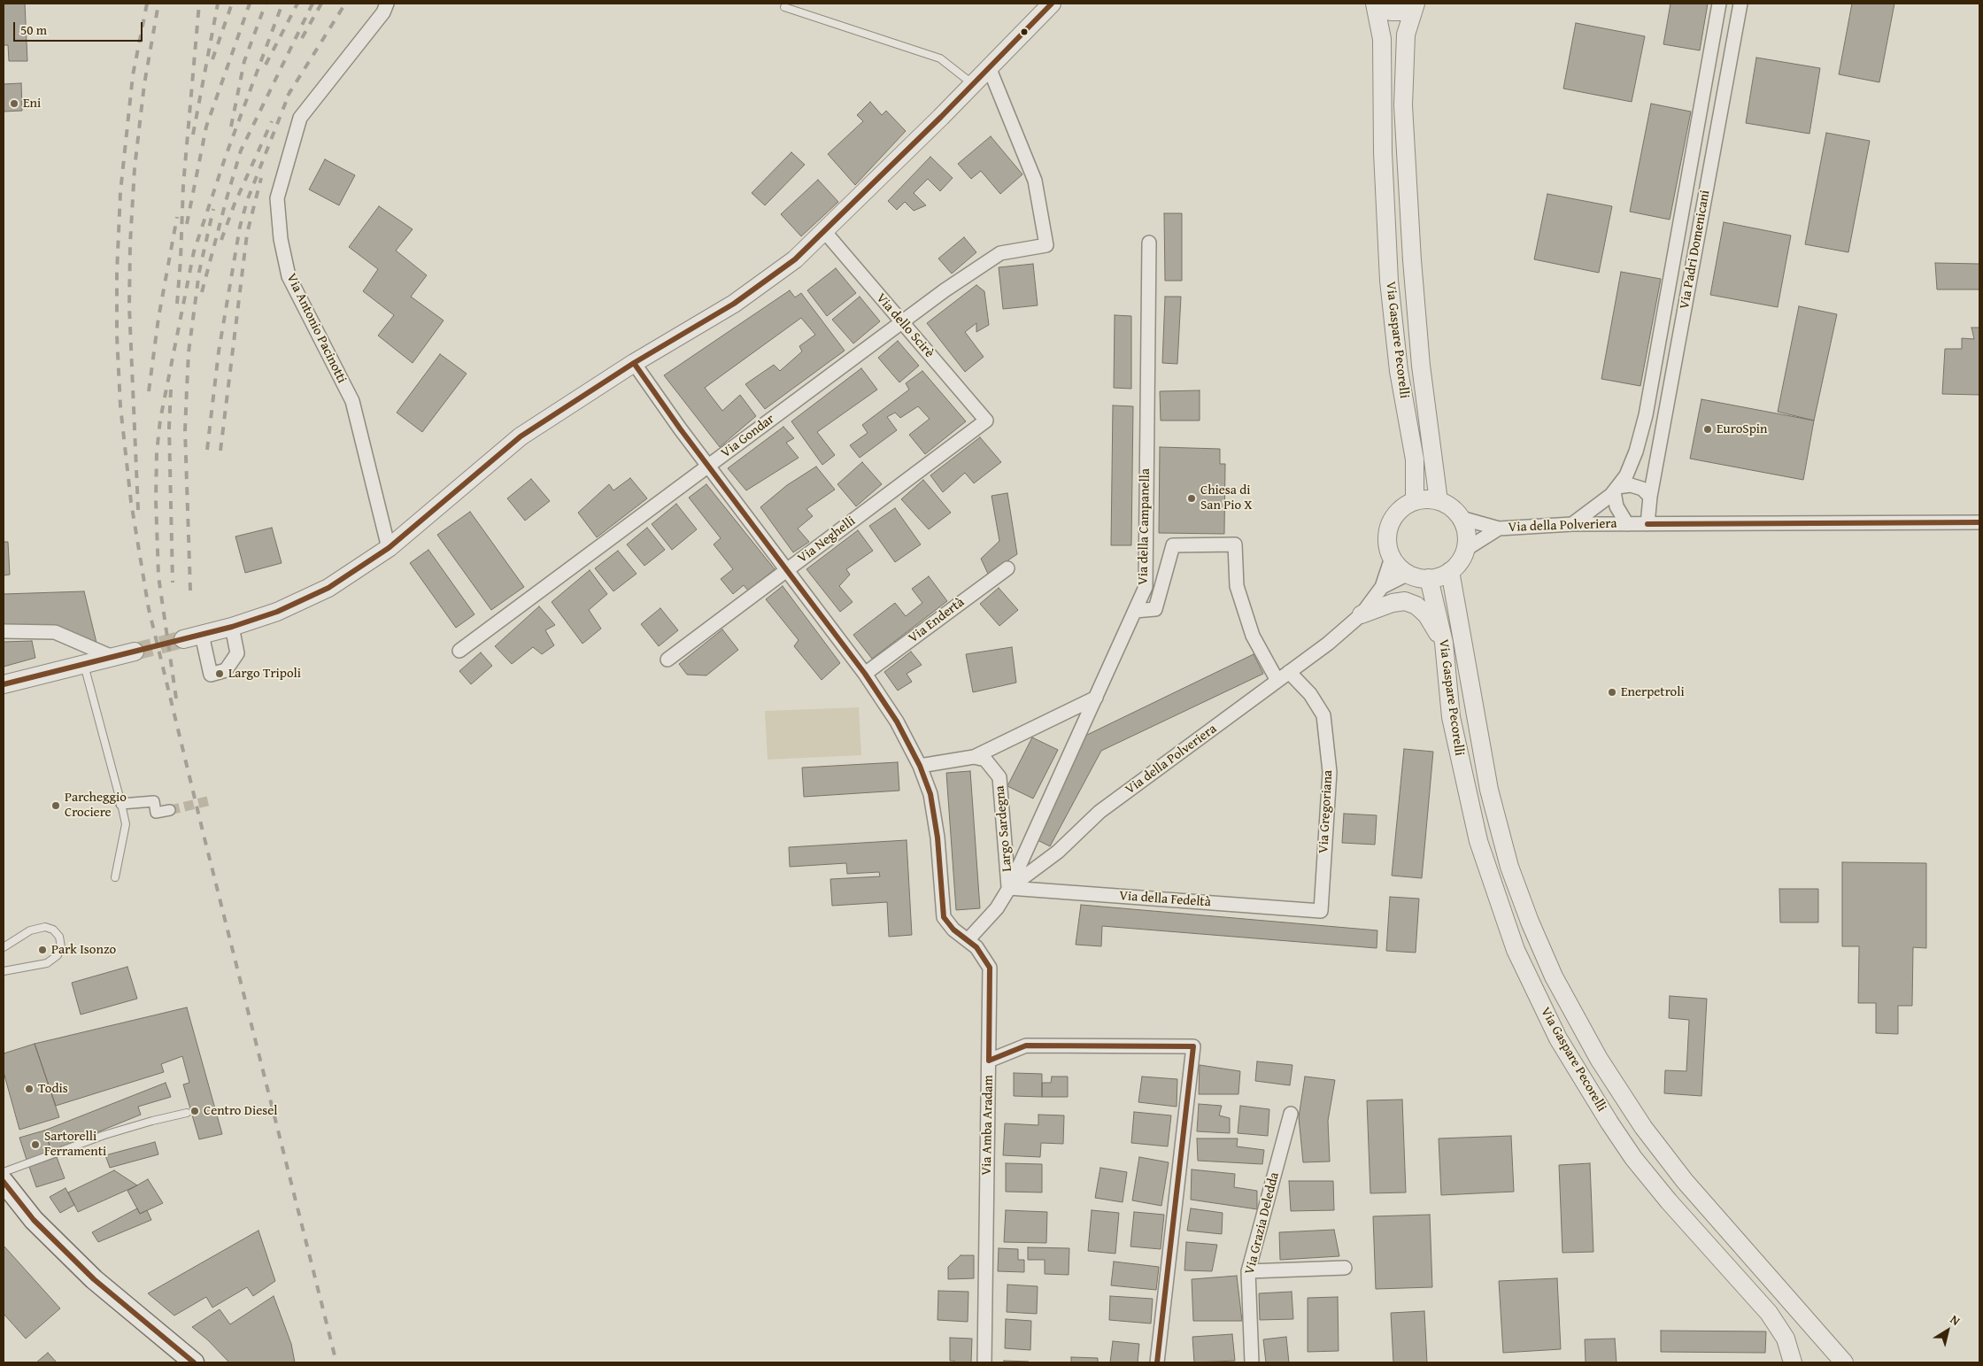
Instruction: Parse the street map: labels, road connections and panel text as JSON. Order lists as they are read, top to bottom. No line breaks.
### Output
{"streets":{"street":["Via Padri Domenicani","Via dello Scirè","Via Antonio Pacinotti","Via Gaspare Pecorelli","Via Gondar","Via della Polveriera","Via della Campanella","Via Neghelli","Via Endertà","Via Gregoriana","Largo Sardegna","Via della Fedeltà","Via Amba Aradam","Via Grazia Deledda"]},"crossings":[["Via Padri Domenicani","Via della Polveriera"],["Via dello Scirè","Via Gondar"],["Via dello Scirè","Via Neghelli"],["Via Gaspare Pecorelli","Via della Polveriera"],["Via Gondar","Via Amba Aradam"],["Via della Polveriera","Via della Campanella"],["Via della Polveriera","Via Gregoriana"],["Via della Polveriera","Largo Sardegna"],["Via della Polveriera","Via della Fedeltà"],["Via della Polveriera","Via Amba Aradam"],["Via della Campanella","Largo Sardegna"],["Via della Campanella","Via della Fedeltà"],["Via Neghelli","Via Amba Aradam"],["Via Endertà","Via Amba Aradam"],["Via Gregoriana","Via della Fedeltà"],["Largo Sardegna","Via della Fedeltà"]],"places":["Eni","EuroSpin","Chiesa di San Pio X","Largo Tripoli","Enerpetroli","Parcheggio Crociere","Park Isonzo","Todis","Centro Diesel","Sartorelli Ferramenti"],"scale_bar":"50 m","north":"top right"}
